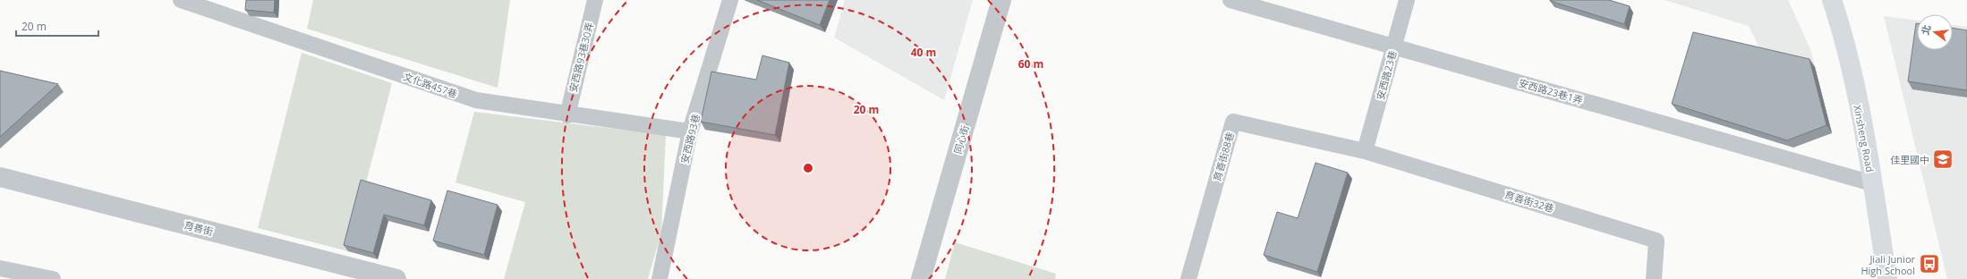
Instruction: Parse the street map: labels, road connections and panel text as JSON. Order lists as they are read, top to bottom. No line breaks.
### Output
{"streets":{"main road":["Xinsheng Road"],"street":["同心街","育善街"],"lane":["安西路93巷30弄","安西路23巷","文化路457巷","安西路23巷1弄","安西路93巷","育善街88巷","育善街32巷"]},"crossings":[["安西路93巷30弄","文化路457巷"],["安西路23巷","安西路23巷1弄"],["安西路23巷","育善街88巷"],["安西路23巷","育善街32巷"],["文化路457巷","安西路93巷"],["安西路23巷1弄","Xinsheng Road"],["育善街88巷","育善街32巷"]],"places":{"school or university":["佳里國中"],"bus stop":["Jiali Junior High School"]},"scale_bar":"20 m","north":"left","rings":["40 m","60 m","20 m"]}
